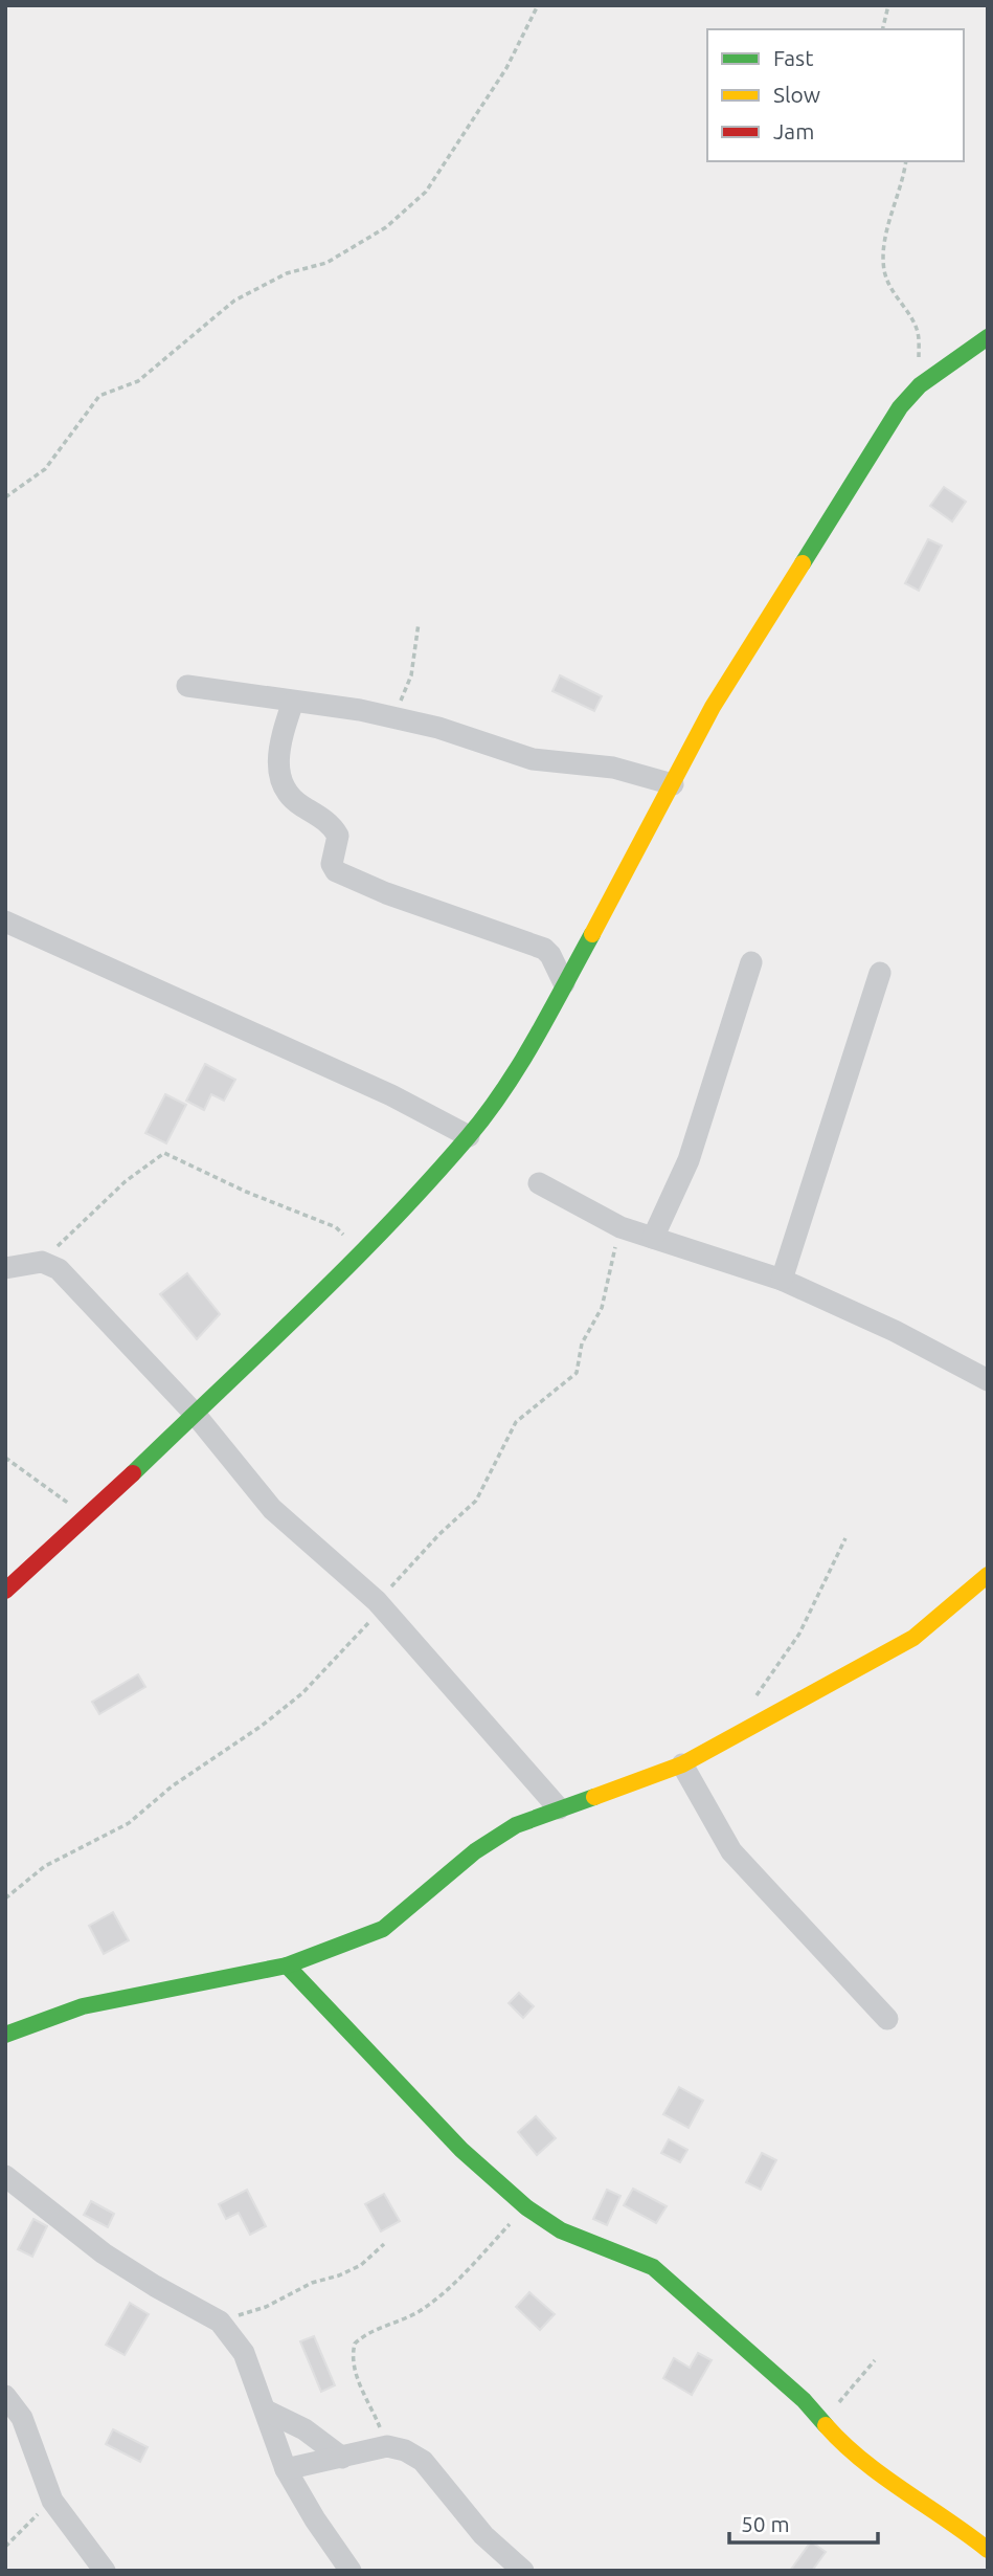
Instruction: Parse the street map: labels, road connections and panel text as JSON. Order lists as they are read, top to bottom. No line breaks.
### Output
{"legend":["Fast","Slow","Jam"],"scale_bar":"50 m"}
